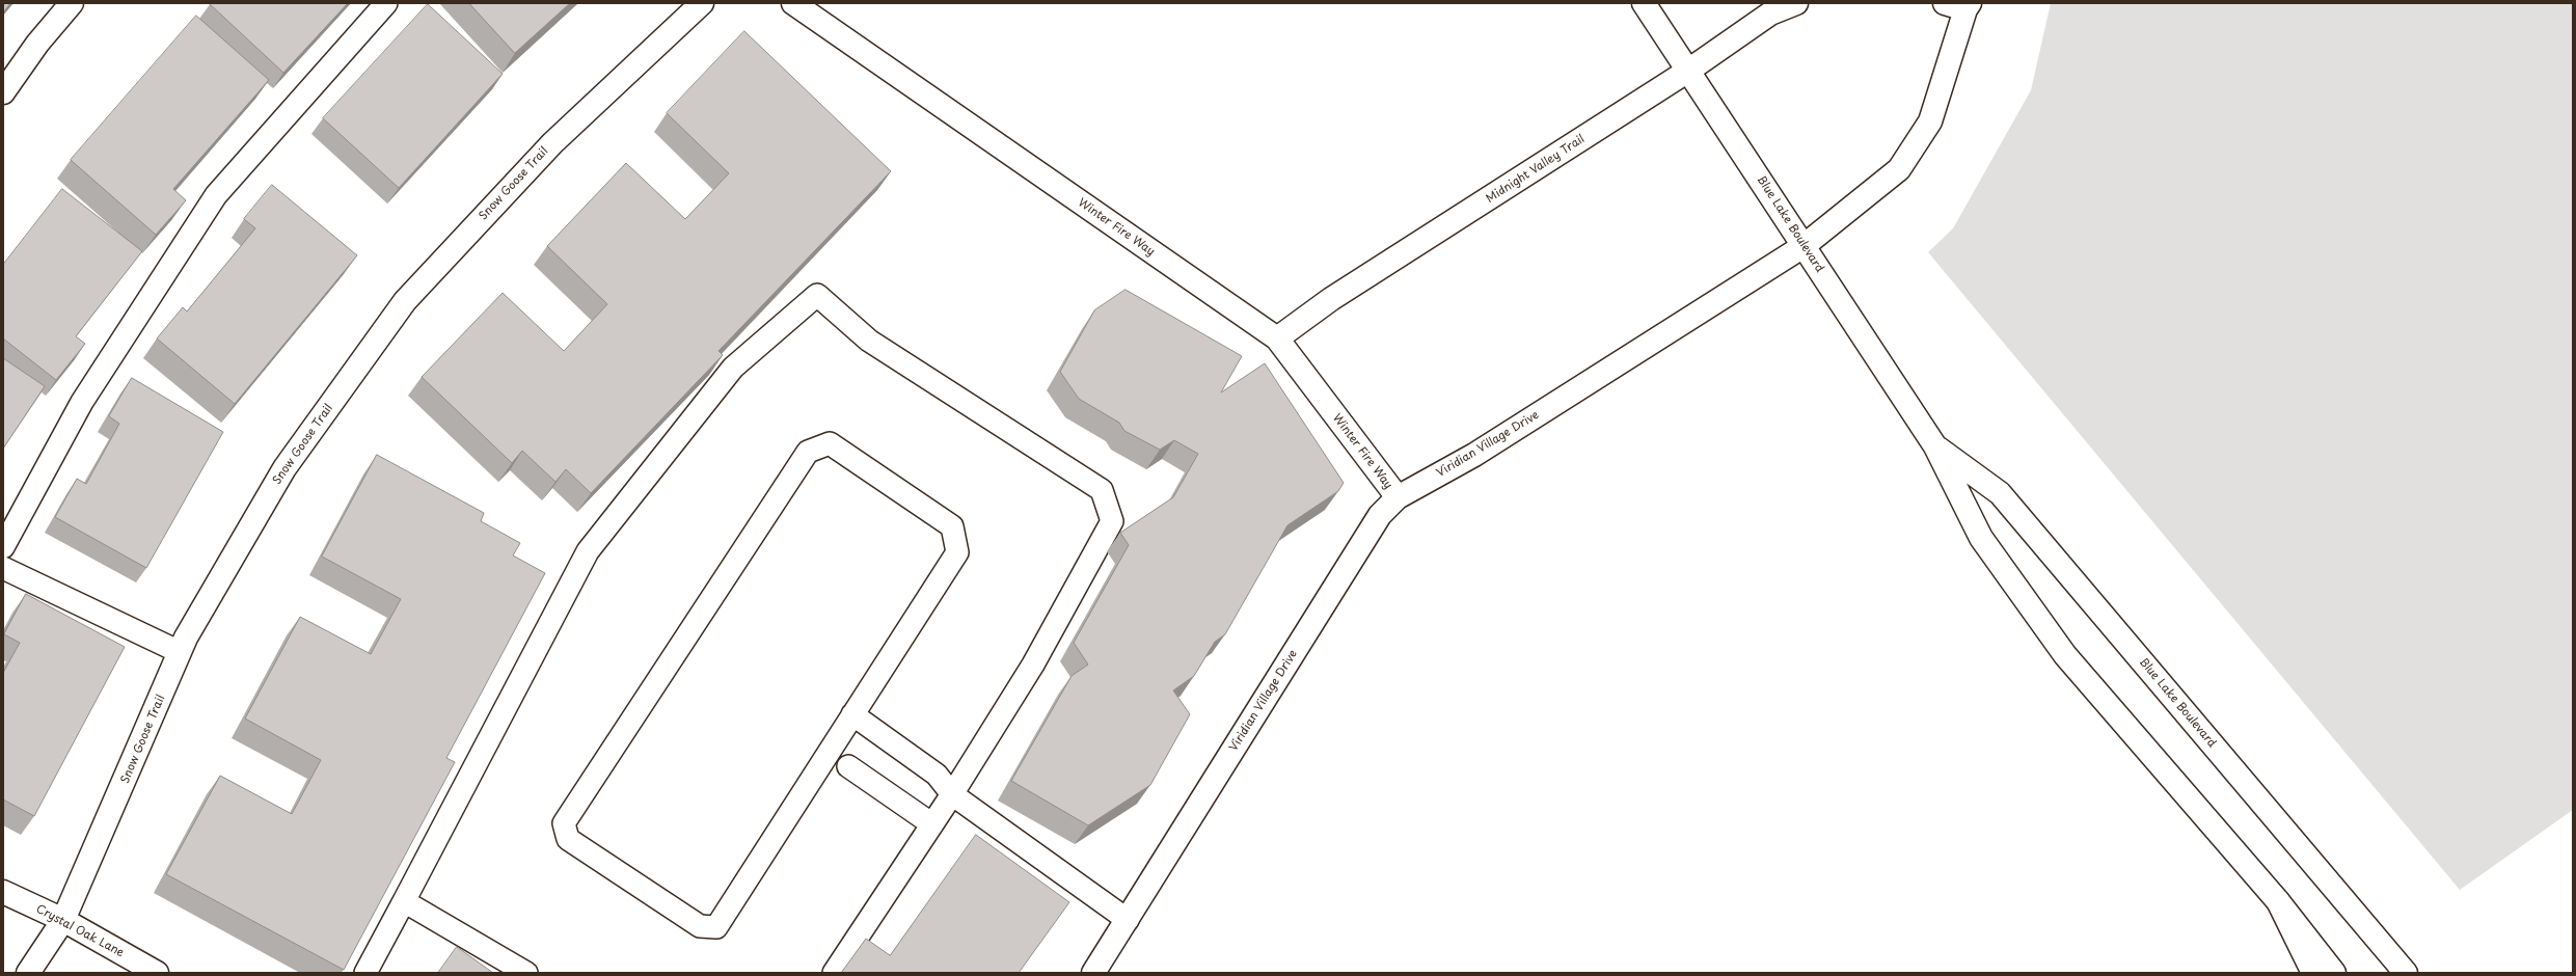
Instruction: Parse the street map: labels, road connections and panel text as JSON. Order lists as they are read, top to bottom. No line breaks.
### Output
{"streets":{"street":["Midnight Valley Trail","Snow Goose Trail","Blue Lake Boulevard","Winter Fire Way","Viridian Village Drive","Crystal Oak Lane"]},"crossings":[["Midnight Valley Trail","Blue Lake Boulevard"],["Midnight Valley Trail","Winter Fire Way"],["Snow Goose Trail","Crystal Oak Lane"],["Blue Lake Boulevard","Viridian Village Drive"],["Winter Fire Way","Viridian Village Drive"]]}
